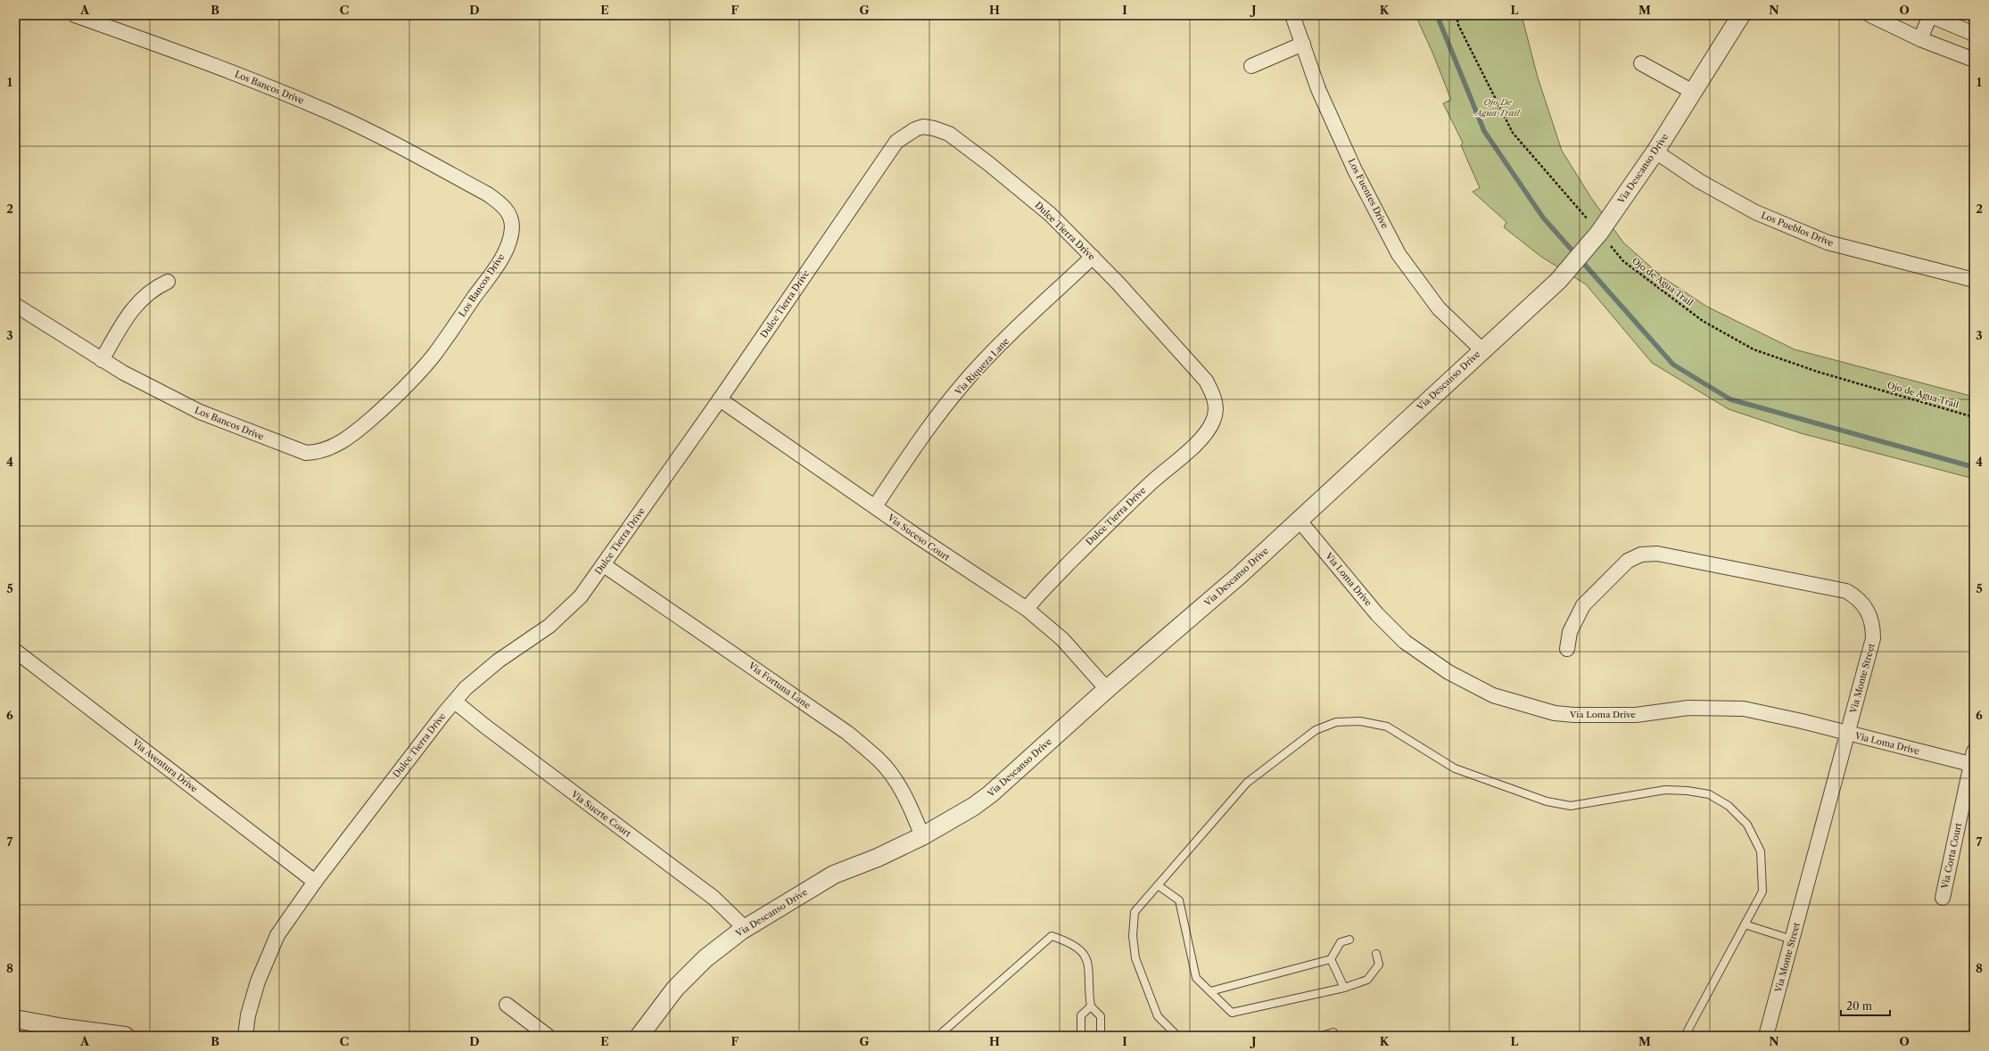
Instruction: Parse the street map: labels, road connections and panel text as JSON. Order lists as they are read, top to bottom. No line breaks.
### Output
{"streets":{"street":["Los Bancos Drive","Via Descanso Drive","Los Fuentes Drive","Los Pueblos Drive","Dulce Tierra Drive","Via Riqueza Lane","Via Suceso Court","Via Loma Drive","Via Monte Street","Via Fortuna Lane","Via Aventura Drive","Via Suerte Court","Via Corta Court"],"path":["Ojo de Agua Trail"]},"crossings":[["Via Descanso Drive","Los Fuentes Drive"],["Via Descanso Drive","Los Pueblos Drive"],["Via Descanso Drive","Ojo de Agua Trail"],["Via Descanso Drive","Via Suceso Court"],["Via Descanso Drive","Via Loma Drive"],["Via Descanso Drive","Via Fortuna Lane"],["Via Descanso Drive","Via Suerte Court"],["Dulce Tierra Drive","Via Riqueza Lane"],["Dulce Tierra Drive","Via Suceso Court"],["Dulce Tierra Drive","Via Fortuna Lane"],["Dulce Tierra Drive","Via Aventura Drive"],["Dulce Tierra Drive","Via Suerte Court"],["Via Riqueza Lane","Via Suceso Court"],["Via Loma Drive","Via Monte Street"],["Via Loma Drive","Via Corta Court"]],"parks":["Ojo De Agua Trail"],"scale_bar":"20 m","grid":{"columns":["A","B","C","D","E","F","G","H","I","J","K","L","M","N","O"],"rows":["1","2","3","4","5","6","7","8"]}}
